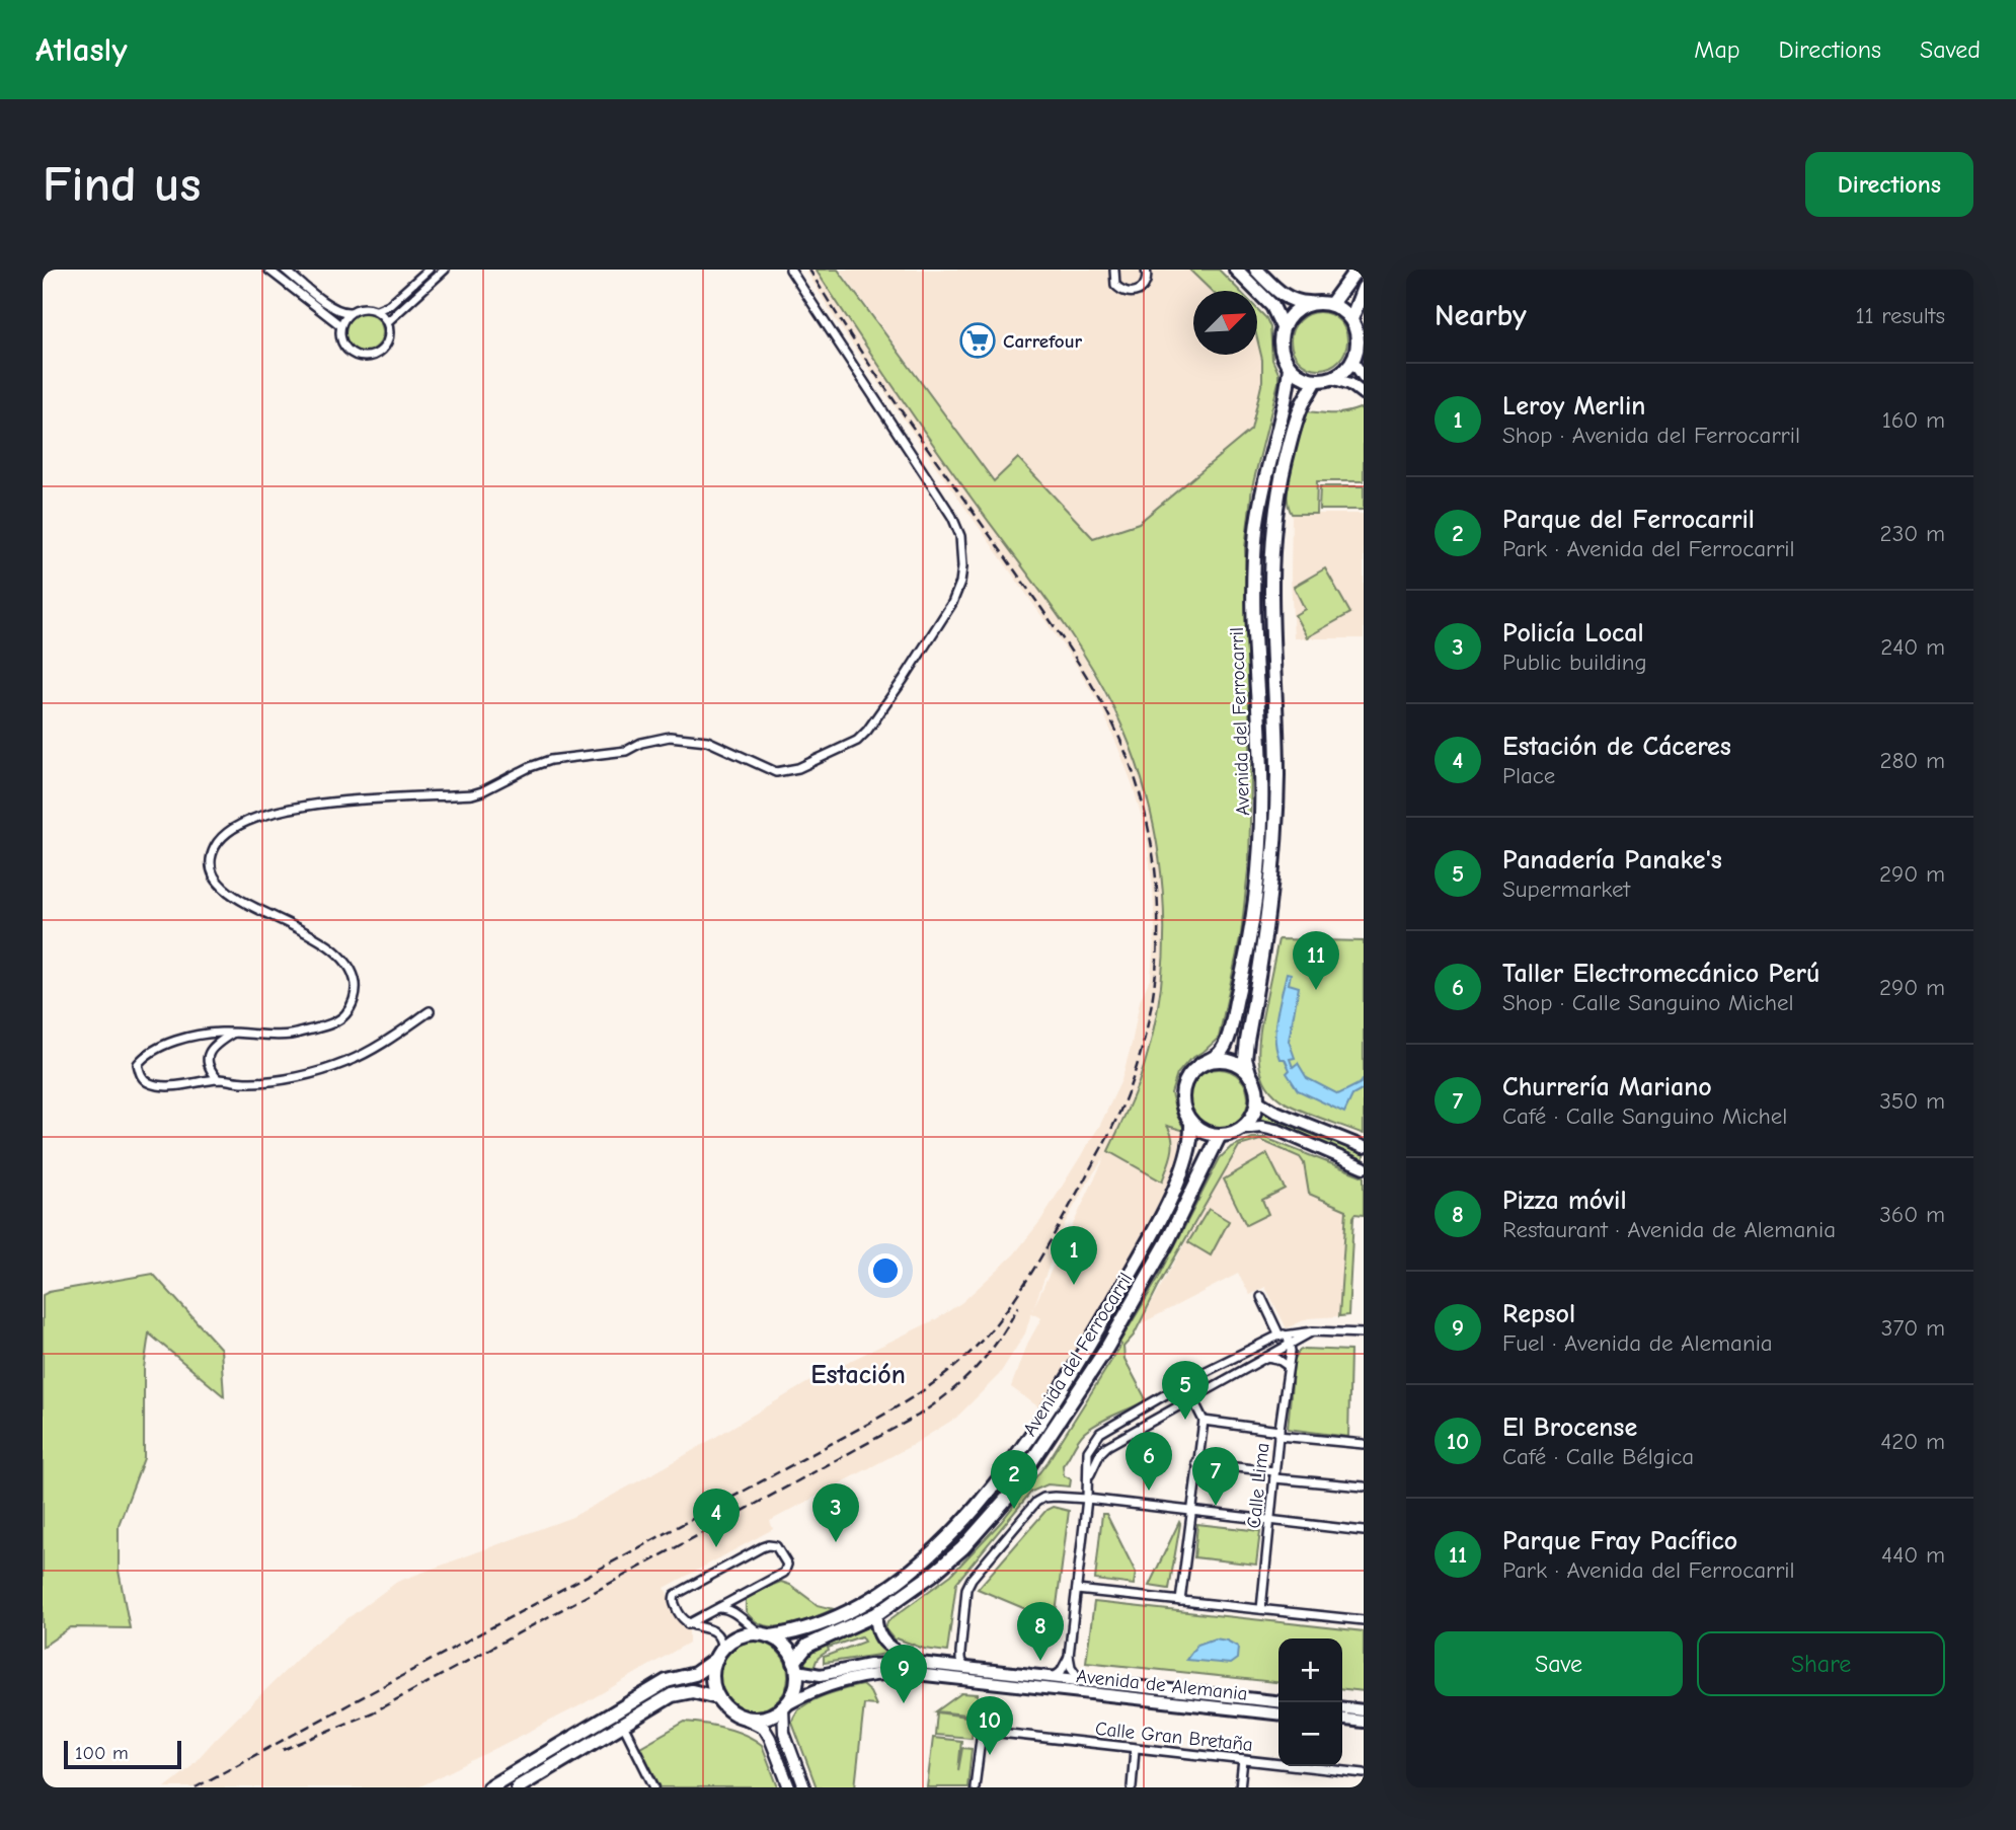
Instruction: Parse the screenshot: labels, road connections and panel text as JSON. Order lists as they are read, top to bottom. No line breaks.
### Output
{"streets":{"highway":["Avenida del Ferrocarril"],"main road":["Avenida de Alemania"],"street":["Calle Lima","Calle Gran Bretaña"]},"crossings":[["Avenida del Ferrocarril","Avenida de Alemania"]],"districts":["Estación"],"places":{"supermarket":["Carrefour"]},"scale_bar":"100 m","north":"top right","page":{"header":"Atlasly","nav":["Map","Directions","Saved"],"buttons":["Directions",["Save","Share"]],"title":"Find us","heading":["Nearby","11 results"],"list":[{"mark":"1","name":"Leroy Merlin","note":"Shop · Avenida del Ferrocarril","value":"160 m"},{"mark":"2","name":"Parque del Ferrocarril","note":"Park · Avenida del Ferrocarril","value":"230 m"},{"mark":"3","name":"Policía Local","note":"Public building","value":"240 m"},{"mark":"4","name":"Estación de Cáceres","note":"Place","value":"280 m"},{"mark":"5","name":"Panadería Panake's","note":"Supermarket","value":"290 m"},{"mark":"6","name":"Taller Electromecánico Perú","note":"Shop · Calle Sanguino Michel","value":"290 m"},{"mark":"7","name":"Churrería Mariano","note":"Café · Calle Sanguino Michel","value":"350 m"},{"mark":"8","name":"Pizza móvil","note":"Restaurant · Avenida de Alemania","value":"360 m"},{"mark":"9","name":"Repsol","note":"Fuel · Avenida de Alemania","value":"370 m"},{"mark":"10","name":"El Brocense","note":"Café · Calle Bélgica","value":"420 m"},{"mark":"11","name":"Parque Fray Pacífico","note":"Park · Avenida del Ferrocarril","value":"440 m"}],"pins":["11","1","5","6","7","2","3","4","8","9","10"],"map_buttons":["+","−"],"scale":"100 m"}}
